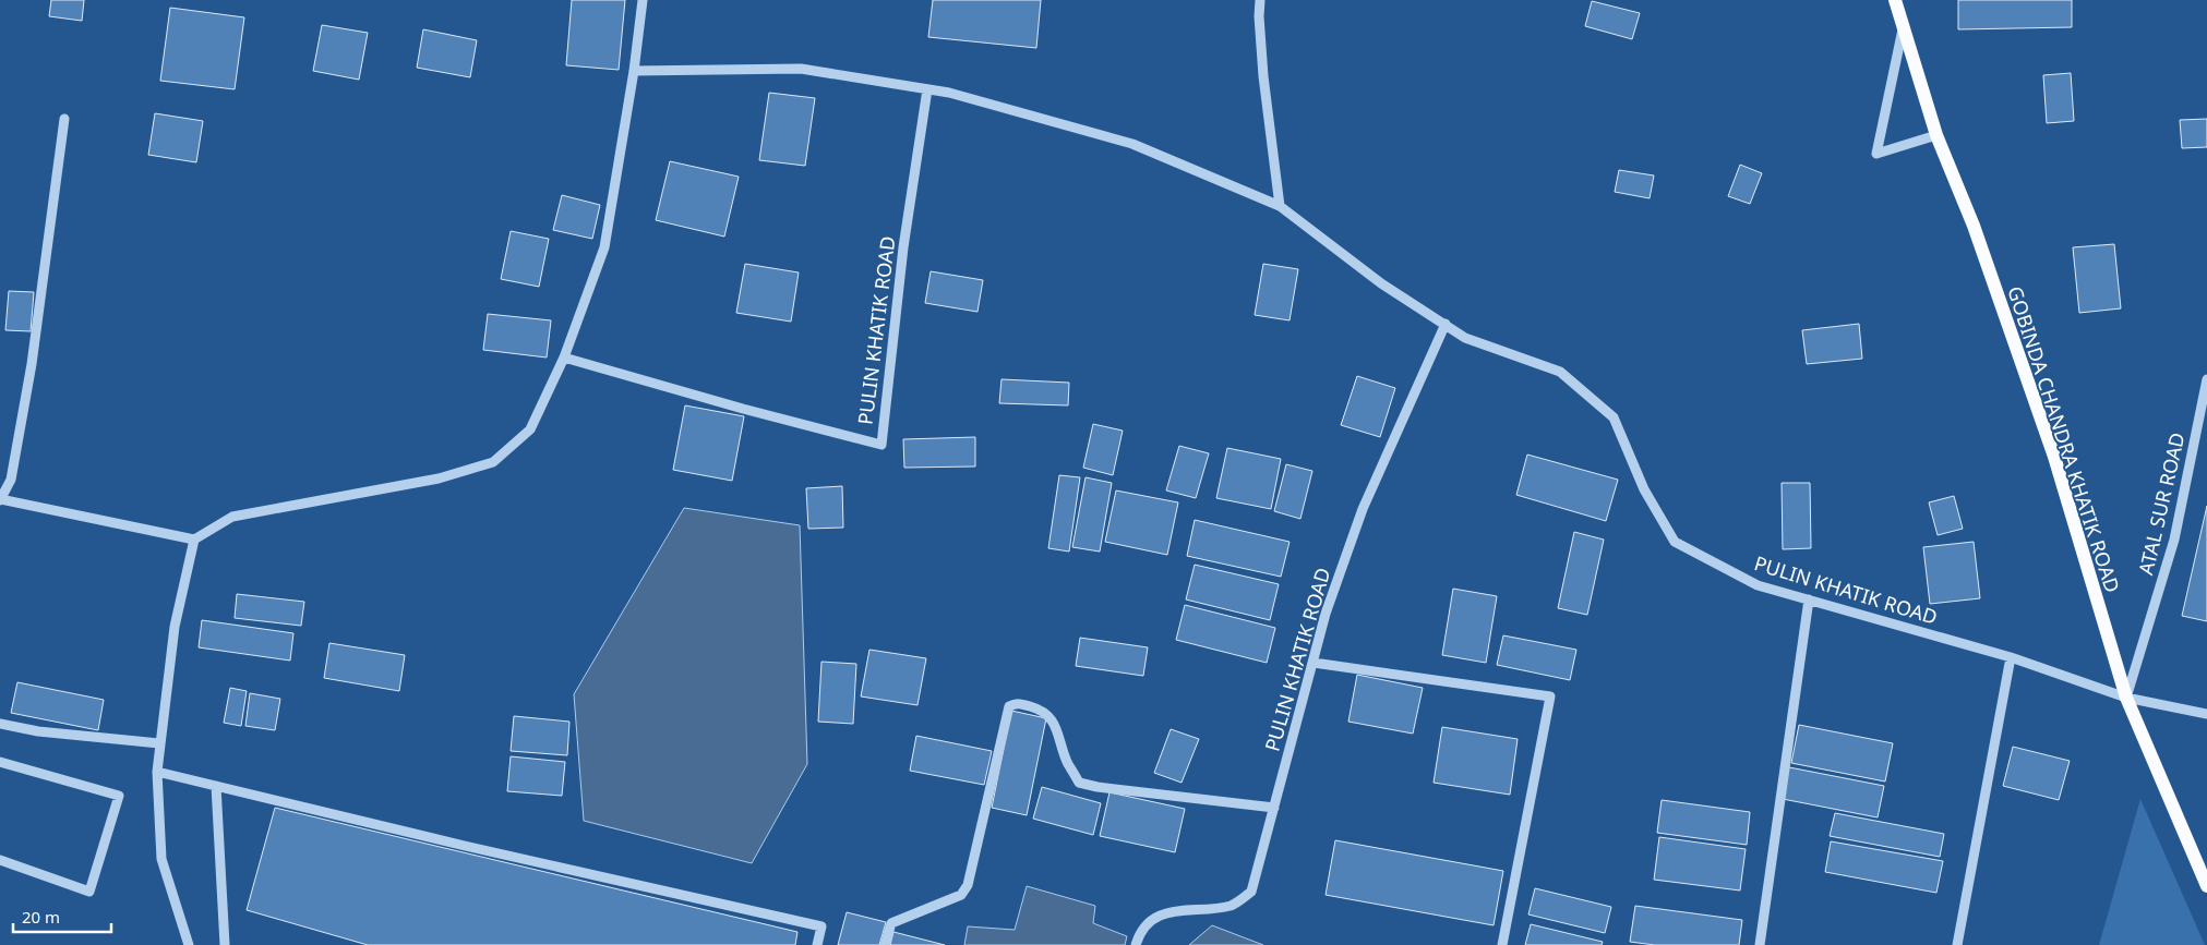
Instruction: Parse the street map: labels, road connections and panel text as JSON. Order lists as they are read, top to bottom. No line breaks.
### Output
{"streets":{"main road":["GOBINDA CHANDRA KHATIK ROAD"],"street":["PULIN KHATIK ROAD","ATAL SUR ROAD"]},"crossings":[["PULIN KHATIK ROAD","GOBINDA CHANDRA KHATIK ROAD"],["PULIN KHATIK ROAD","ATAL SUR ROAD"],["GOBINDA CHANDRA KHATIK ROAD","ATAL SUR ROAD"]],"scale_bar":"20 m"}
